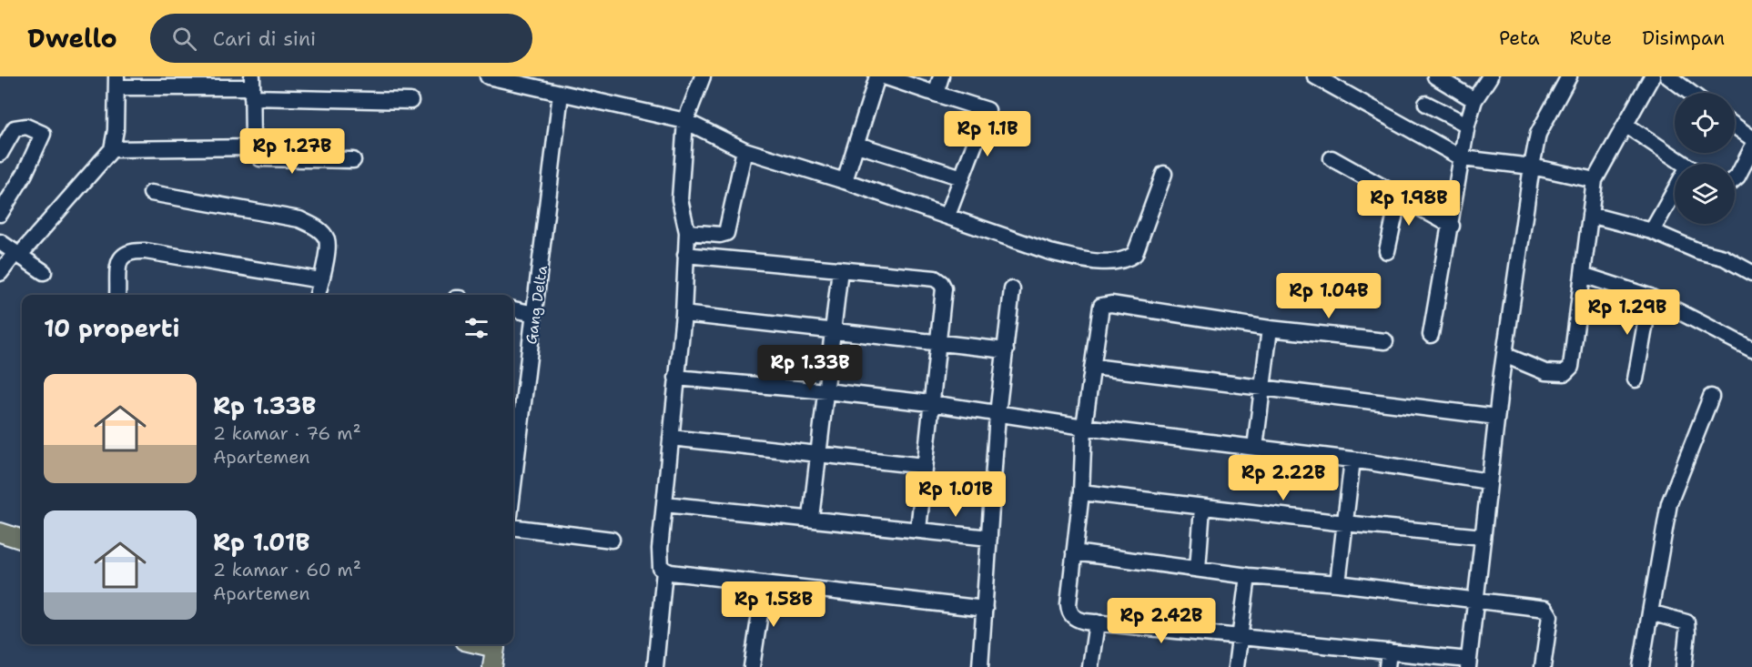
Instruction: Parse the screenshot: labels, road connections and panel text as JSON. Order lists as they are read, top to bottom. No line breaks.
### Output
{"streets":{"street":["Gang Delta"]},"page":{"header":"Dwello","search":"Cari di sini","nav":["Peta","Rute","Disimpan"],"price":["Rp 1.1B","Rp 1.27B","Rp 1.98B","Rp 1.04B","Rp 1.29B","Rp 1.33B","Rp 2.22B","Rp 1.01B","Rp 1.58B","Rp 2.42B"],"heading":"10 properti","list":[{"name":"Rp 1.33B","note":"2 kamar · 76 m² · Apartemen"},{"name":"Rp 1.01B","note":"2 kamar · 60 m² · Apartemen"}]}}
